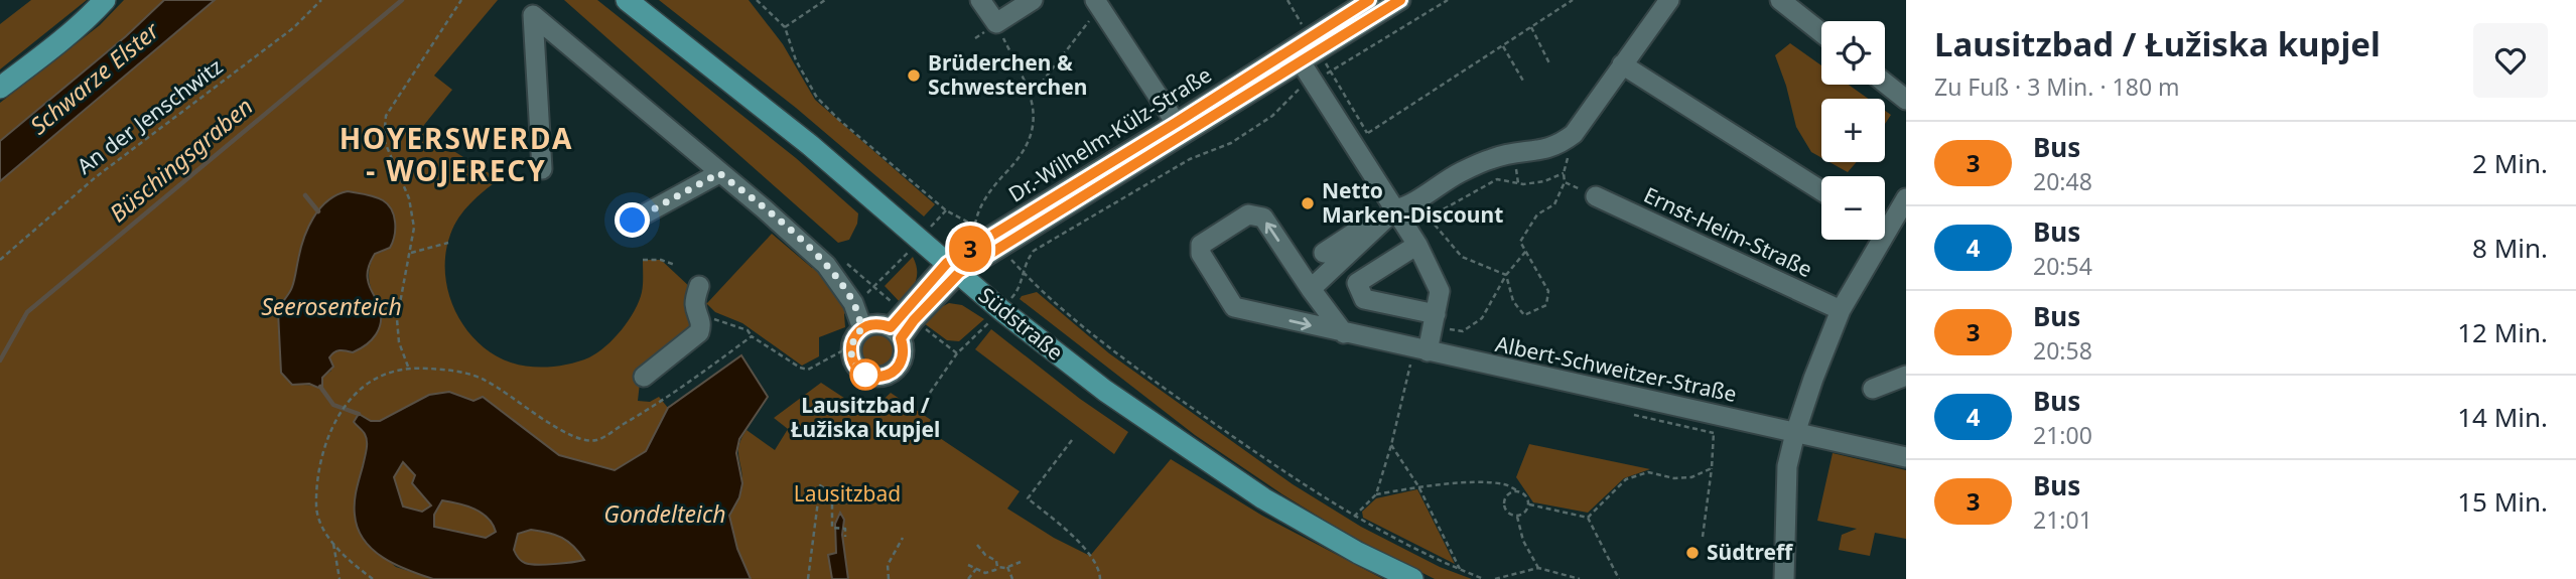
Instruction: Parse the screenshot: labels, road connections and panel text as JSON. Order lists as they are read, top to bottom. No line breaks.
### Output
{"streets":{"main road":["Südstraße"],"street":["Dr.-Wilhelm-Külz-Straße","Ernst-Heim-Straße","Albert-Schweitzer-Straße"],"path":["An der Jenschwitz"]},"crossings":[["Dr.-Wilhelm-Külz-Straße","Südstraße"]],"districts":["HOYERSWERDA - WOJERECY"],"water":["Schwarze Elster","Büschingsgraben","Seerosenteich","Gondelteich"],"parks":["Lausitzbad"],"places":["Brüderchen & Schwesterchen","Netto Marken-Discount","Lausitzbad / Łužiska kupjel","Südtreff"],"lines":["bus line 3"],"page":{"on_map":"3","heading":["Lausitzbad / Łužiska kupjel","Zu Fuß · 3 Min. · 180 m"],"map_buttons":["+","−"],"list":[{"mark":"3","name":"Bus","note":"20:48","value":"2 Min."},{"mark":"4","name":"Bus","note":"20:54","value":"8 Min."},{"mark":"3","name":"Bus","note":"20:58","value":"12 Min."},{"mark":"4","name":"Bus","note":"21:00","value":"14 Min."},{"mark":"3","name":"Bus","note":"21:01","value":"15 Min."}]}}
